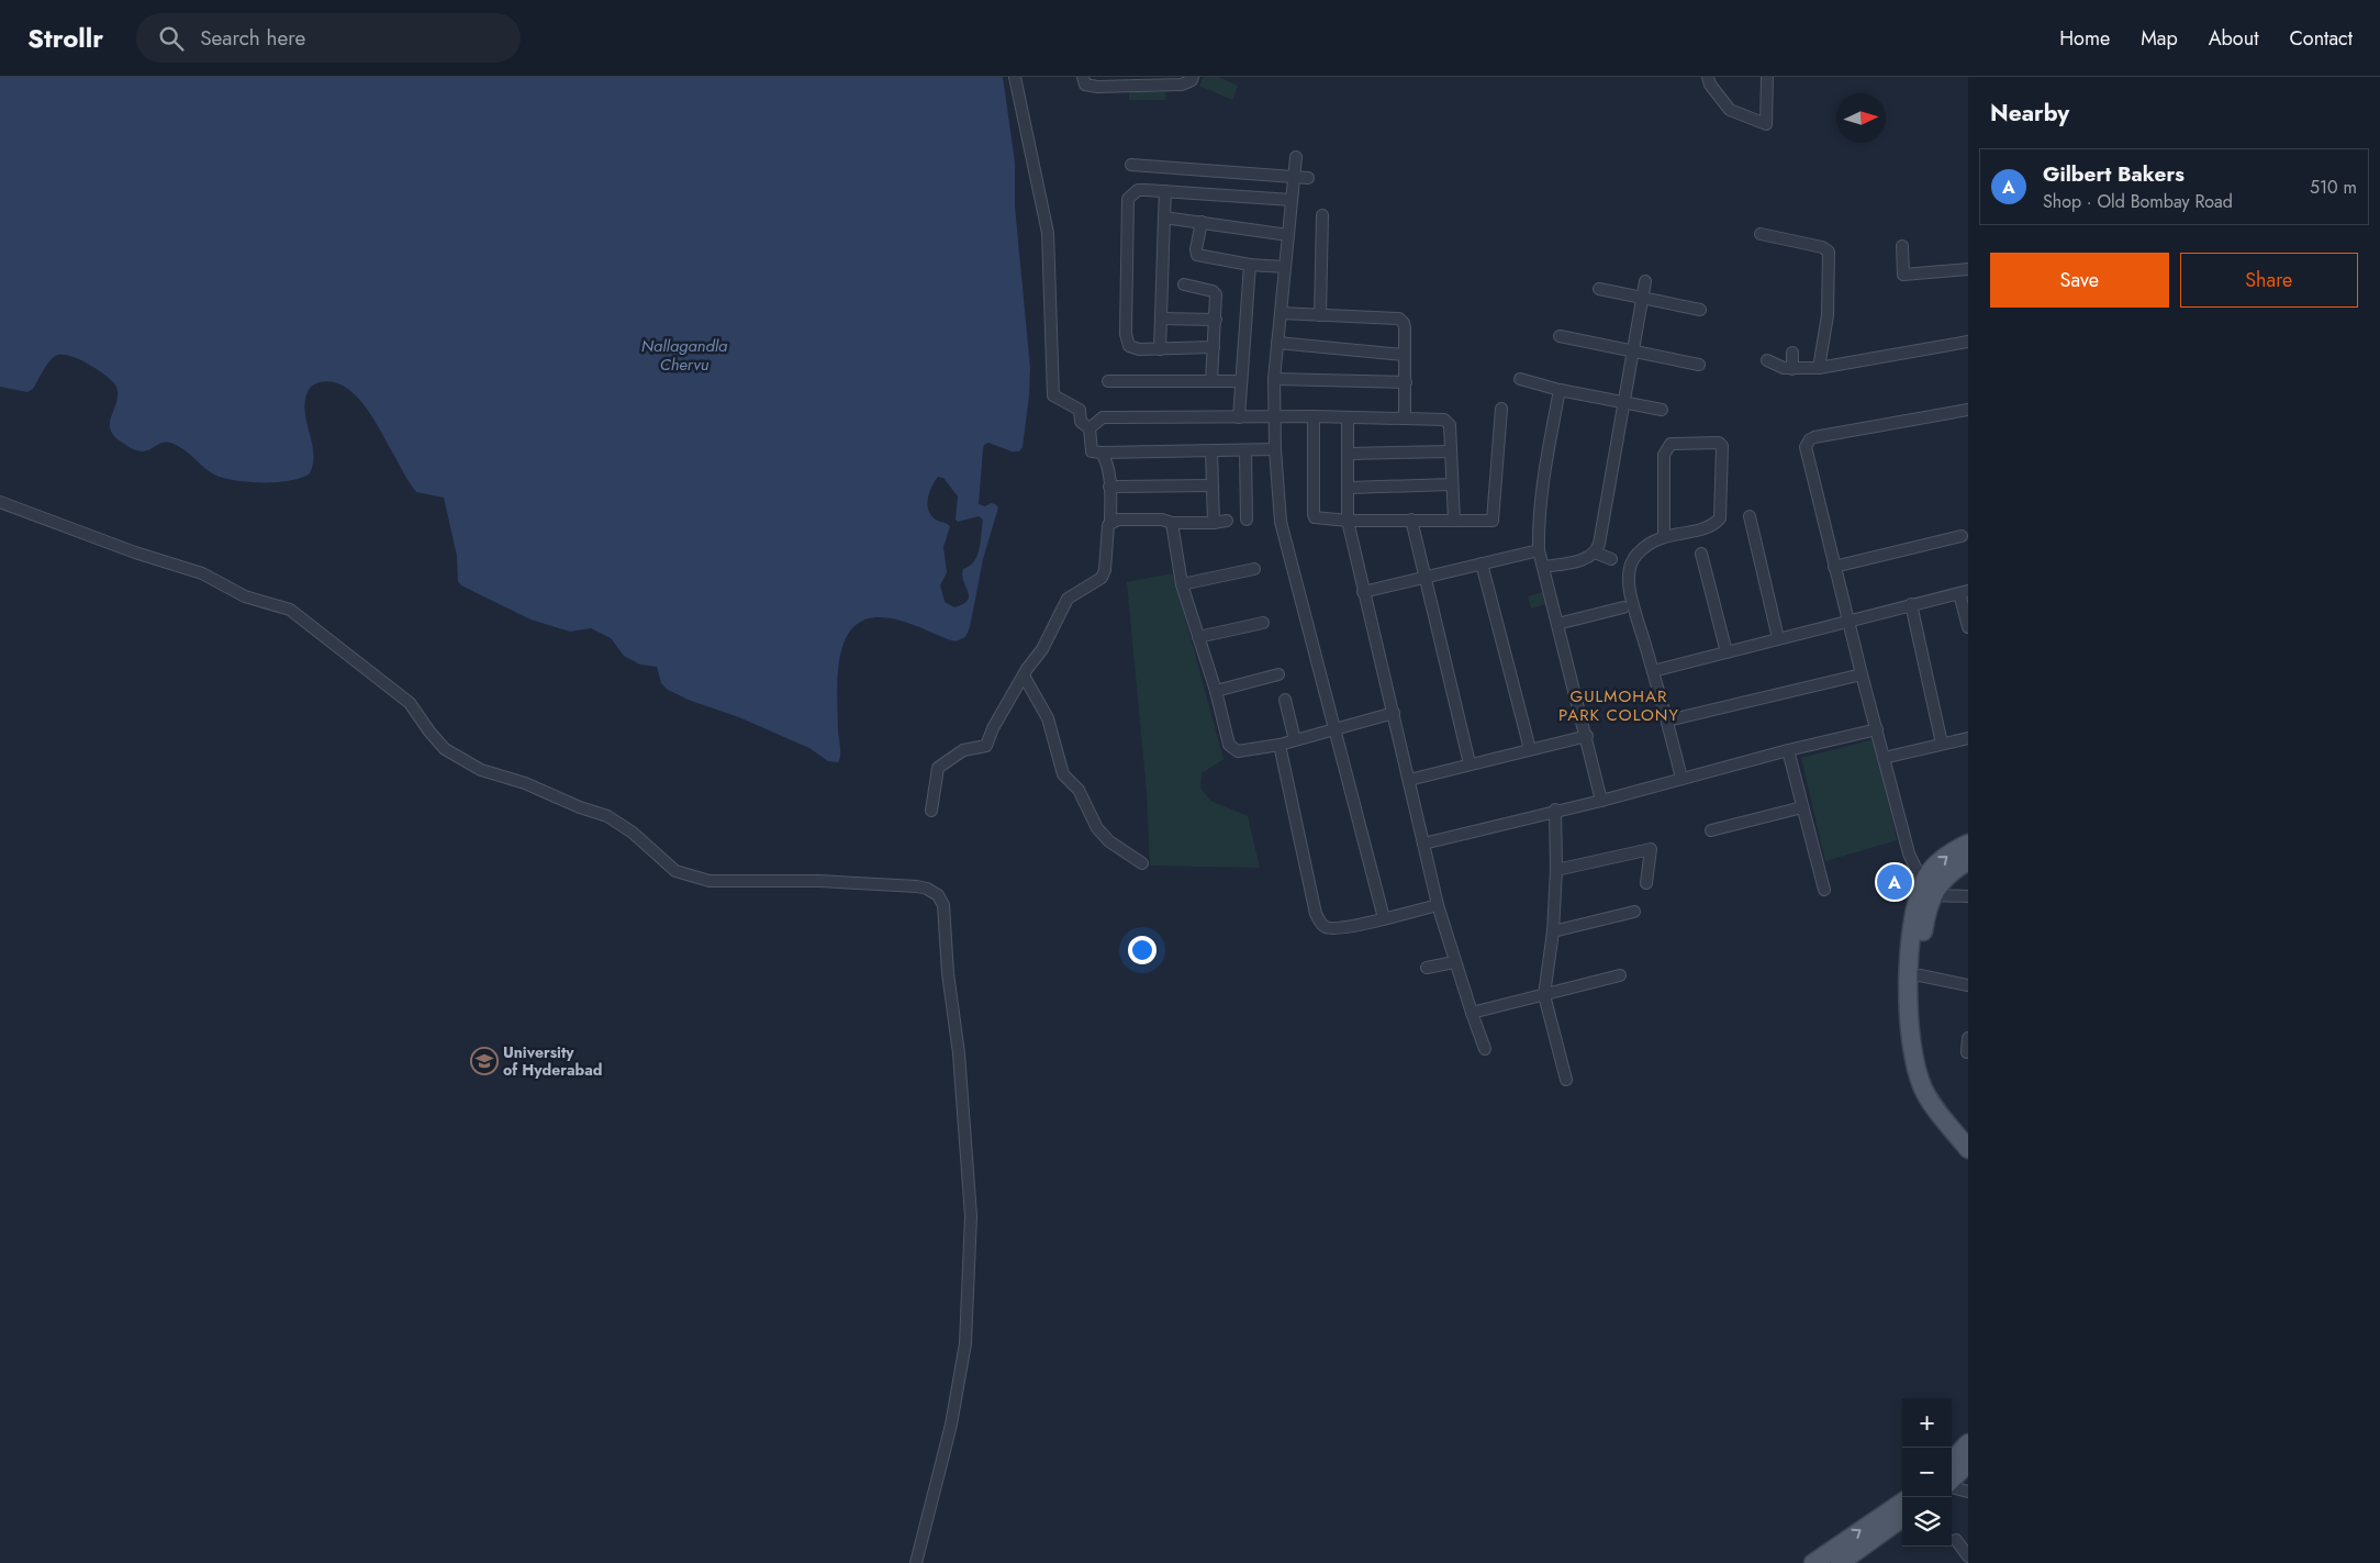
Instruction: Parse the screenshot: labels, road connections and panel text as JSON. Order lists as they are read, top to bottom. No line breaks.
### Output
{"districts":["GULMOHAR PARK COLONY"],"water":["Nallagandla Chervu"],"places":{"school or university":["University of Hyderabad"]},"north":"right","page":{"header":"Strollr","search":"Search here","nav":["Home","Map","About","Contact"],"heading":"Nearby","list":[{"mark":"A","name":"Gilbert Bakers","note":"Shop · Old Bombay Road","value":"510 m"}],"buttons":["Save","Share"],"pins":"A","map_buttons":["+","−"]}}
